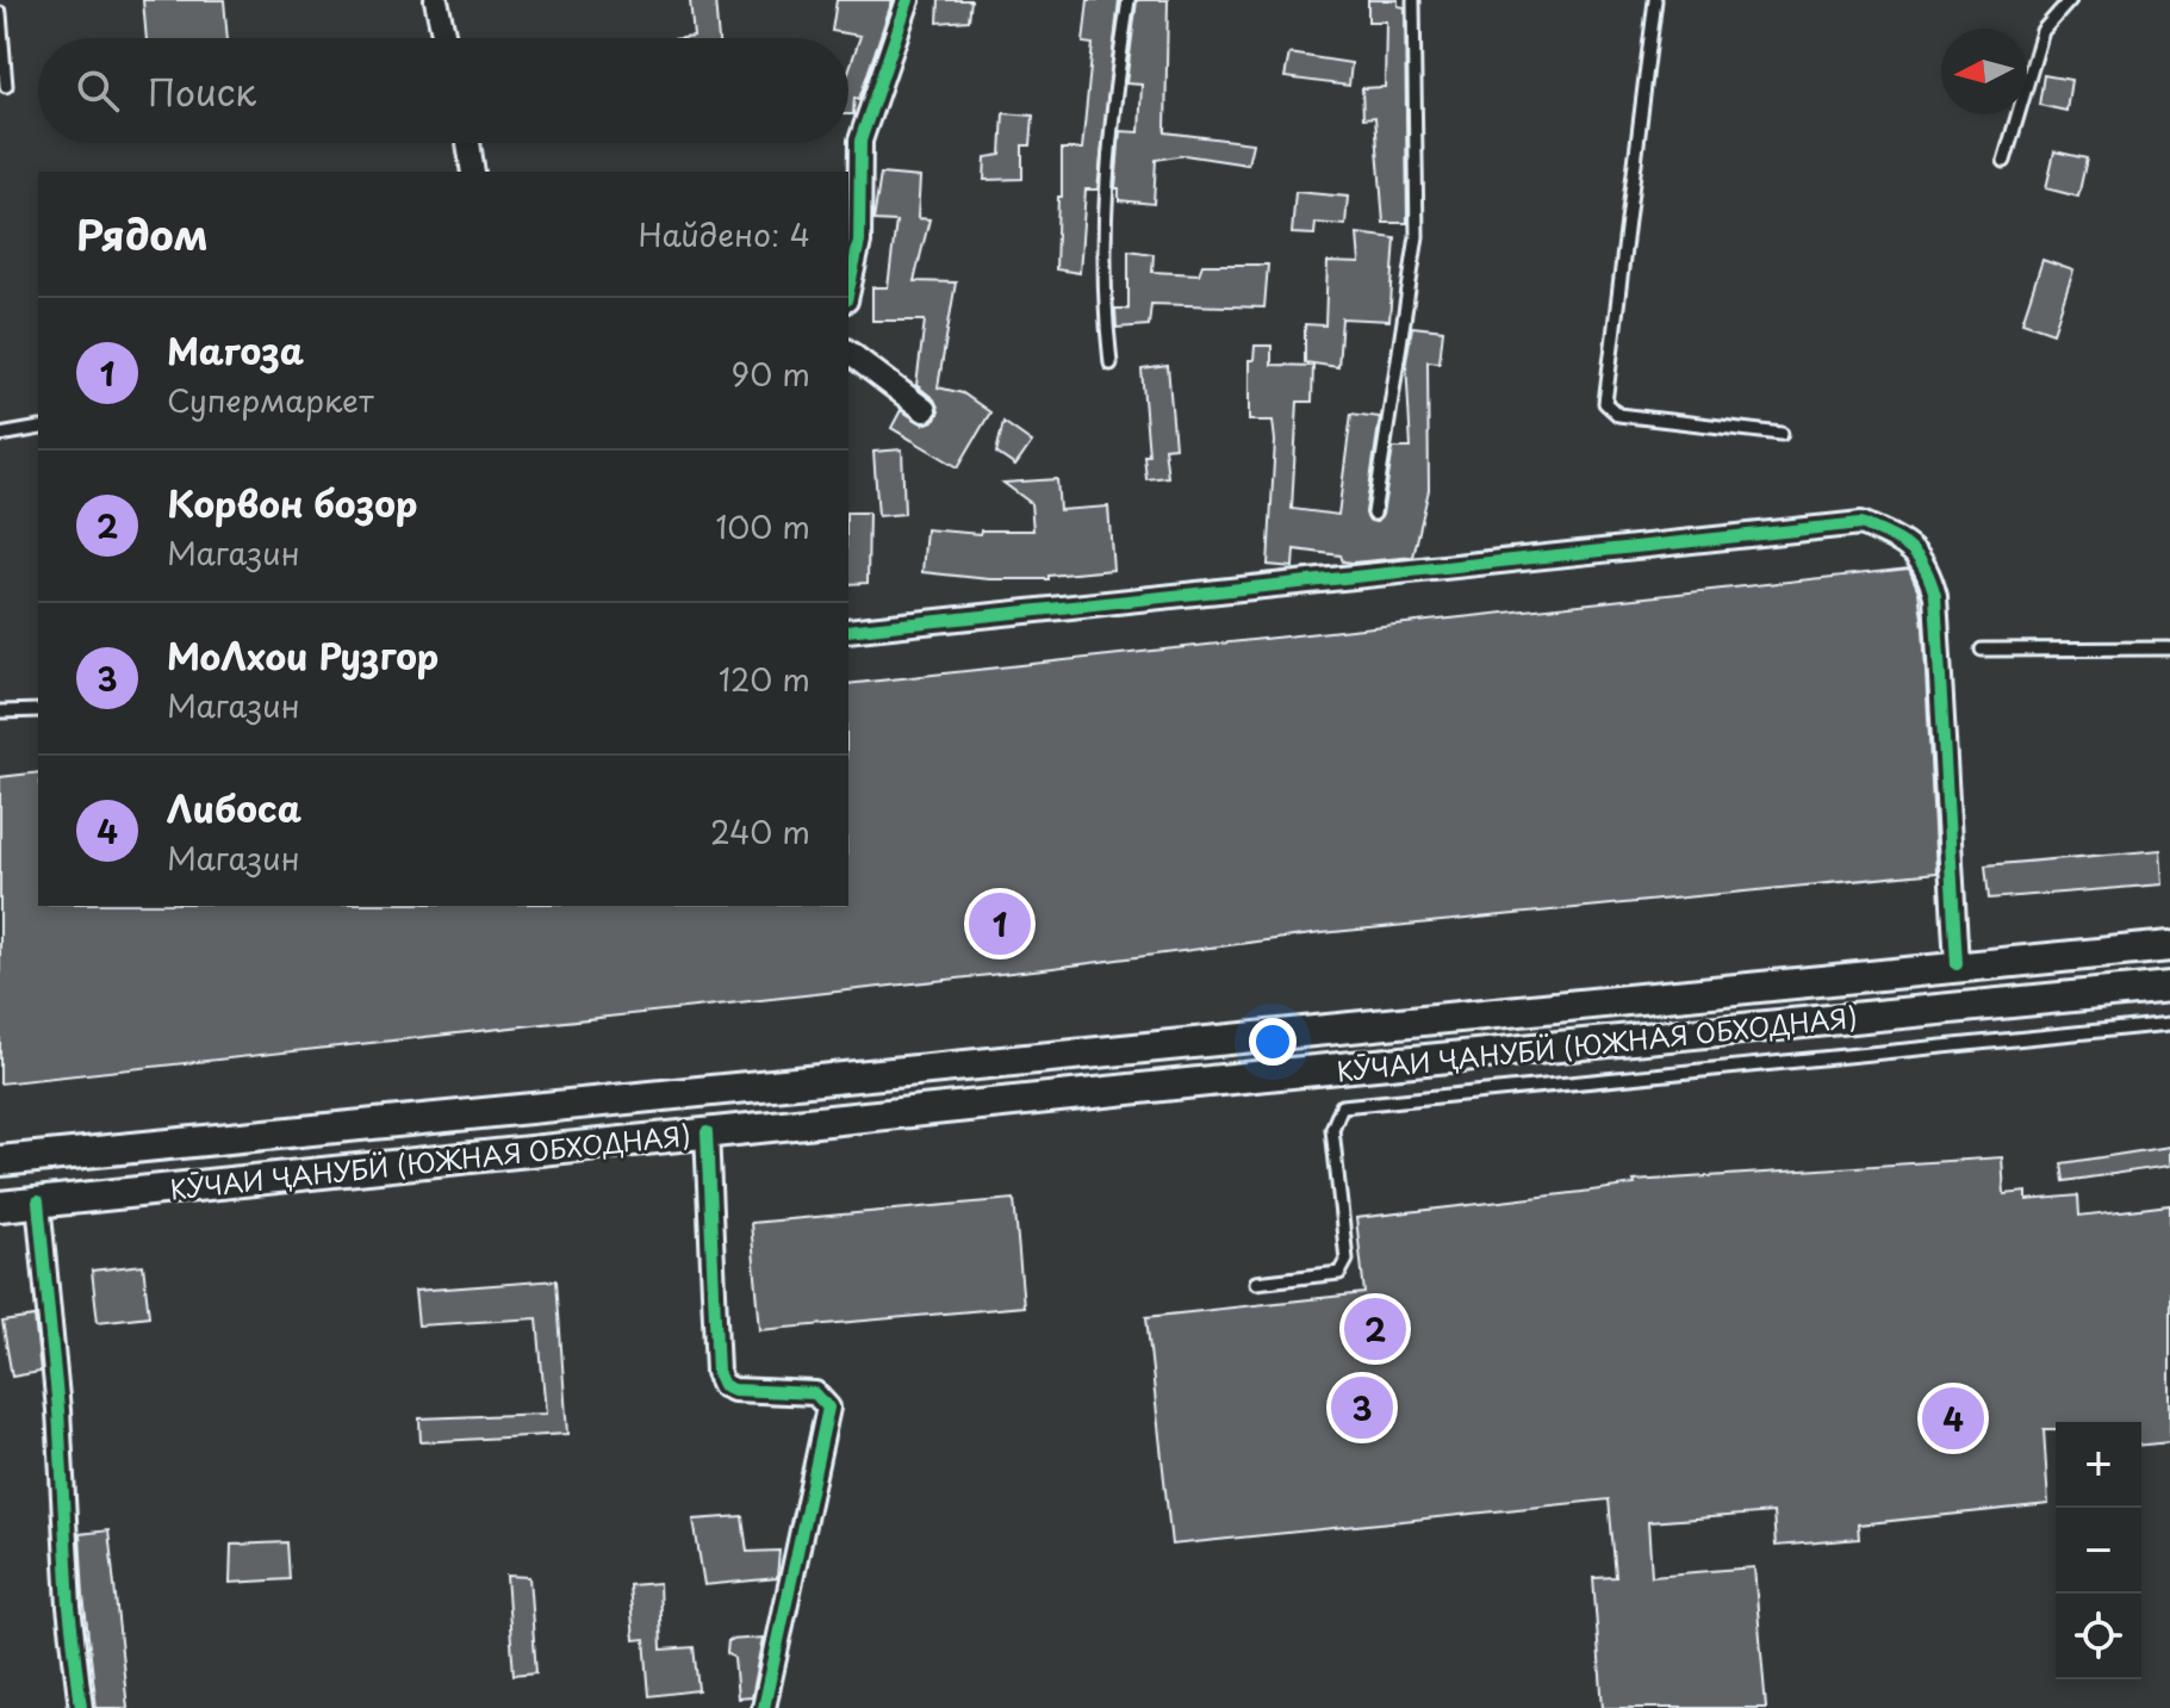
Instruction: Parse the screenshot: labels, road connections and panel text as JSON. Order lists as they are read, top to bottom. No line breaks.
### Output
{"streets":{"main road":["КӮЧАИ ҶАНУБӢ (ЮЖНАЯ ОБХОДНАЯ)"]},"north":"left","page":{"search":"Поиск","heading":["Рядом","Найдено: 4"],"list":[{"mark":"1","name":"Магоза","note":"Супермаркет","value":"90 m"},{"mark":"2","name":"Корвон бозор","note":"Магазин","value":"100 m"},{"mark":"3","name":"МоЛхои Рузгор","note":"Магазин","value":"120 m"},{"mark":"4","name":"Либоса","note":"Магазин","value":"240 m"}],"pins":["1","2","3","4"],"map_buttons":["+","−"]}}
